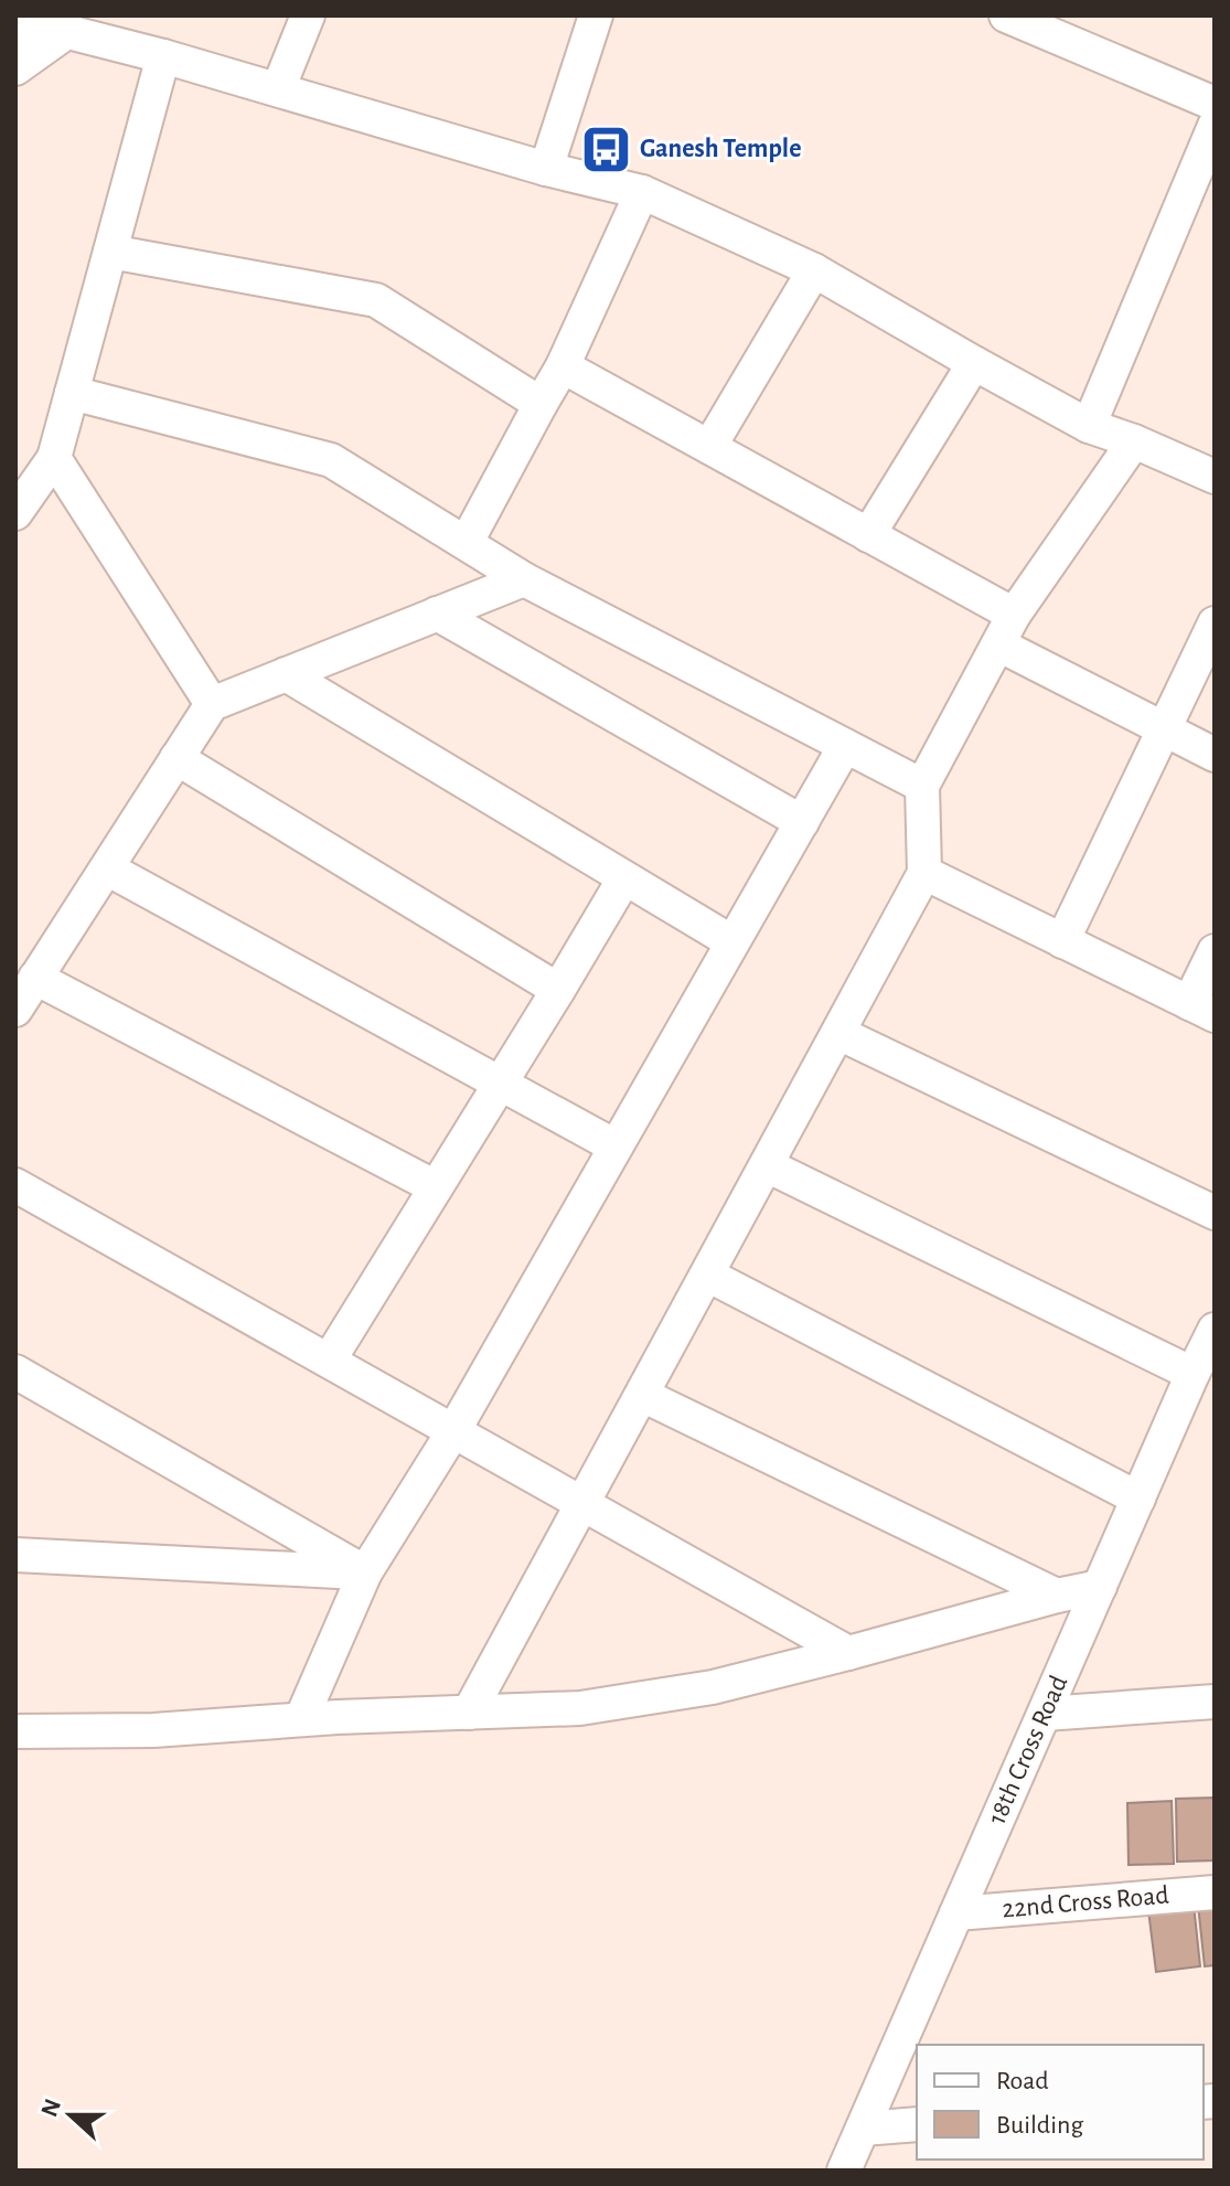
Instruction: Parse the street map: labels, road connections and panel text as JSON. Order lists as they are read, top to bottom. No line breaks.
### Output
{"streets":{"street":["18th Cross Road","22nd Cross Road"]},"crossings":[["18th Cross Road","22nd Cross Road"]],"places":{"bus stop":["Ganesh Temple"]},"legend":["Road","Building"],"north":"left"}
